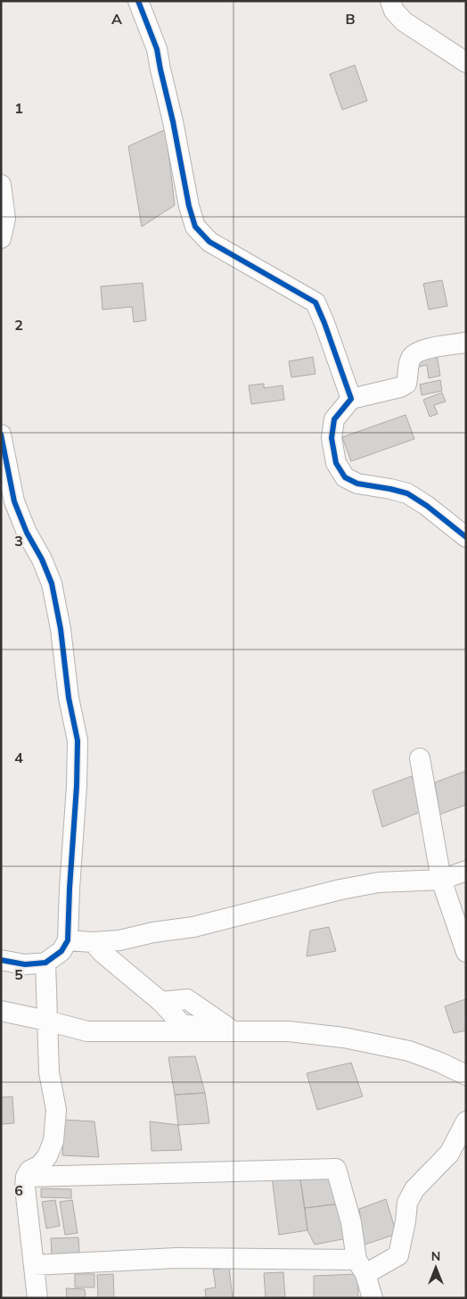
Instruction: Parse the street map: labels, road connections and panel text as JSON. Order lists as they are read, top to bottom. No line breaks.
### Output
{"north":"top","grid":{"columns":["A","B"],"rows":["1","2","3","4","5","6"]}}
